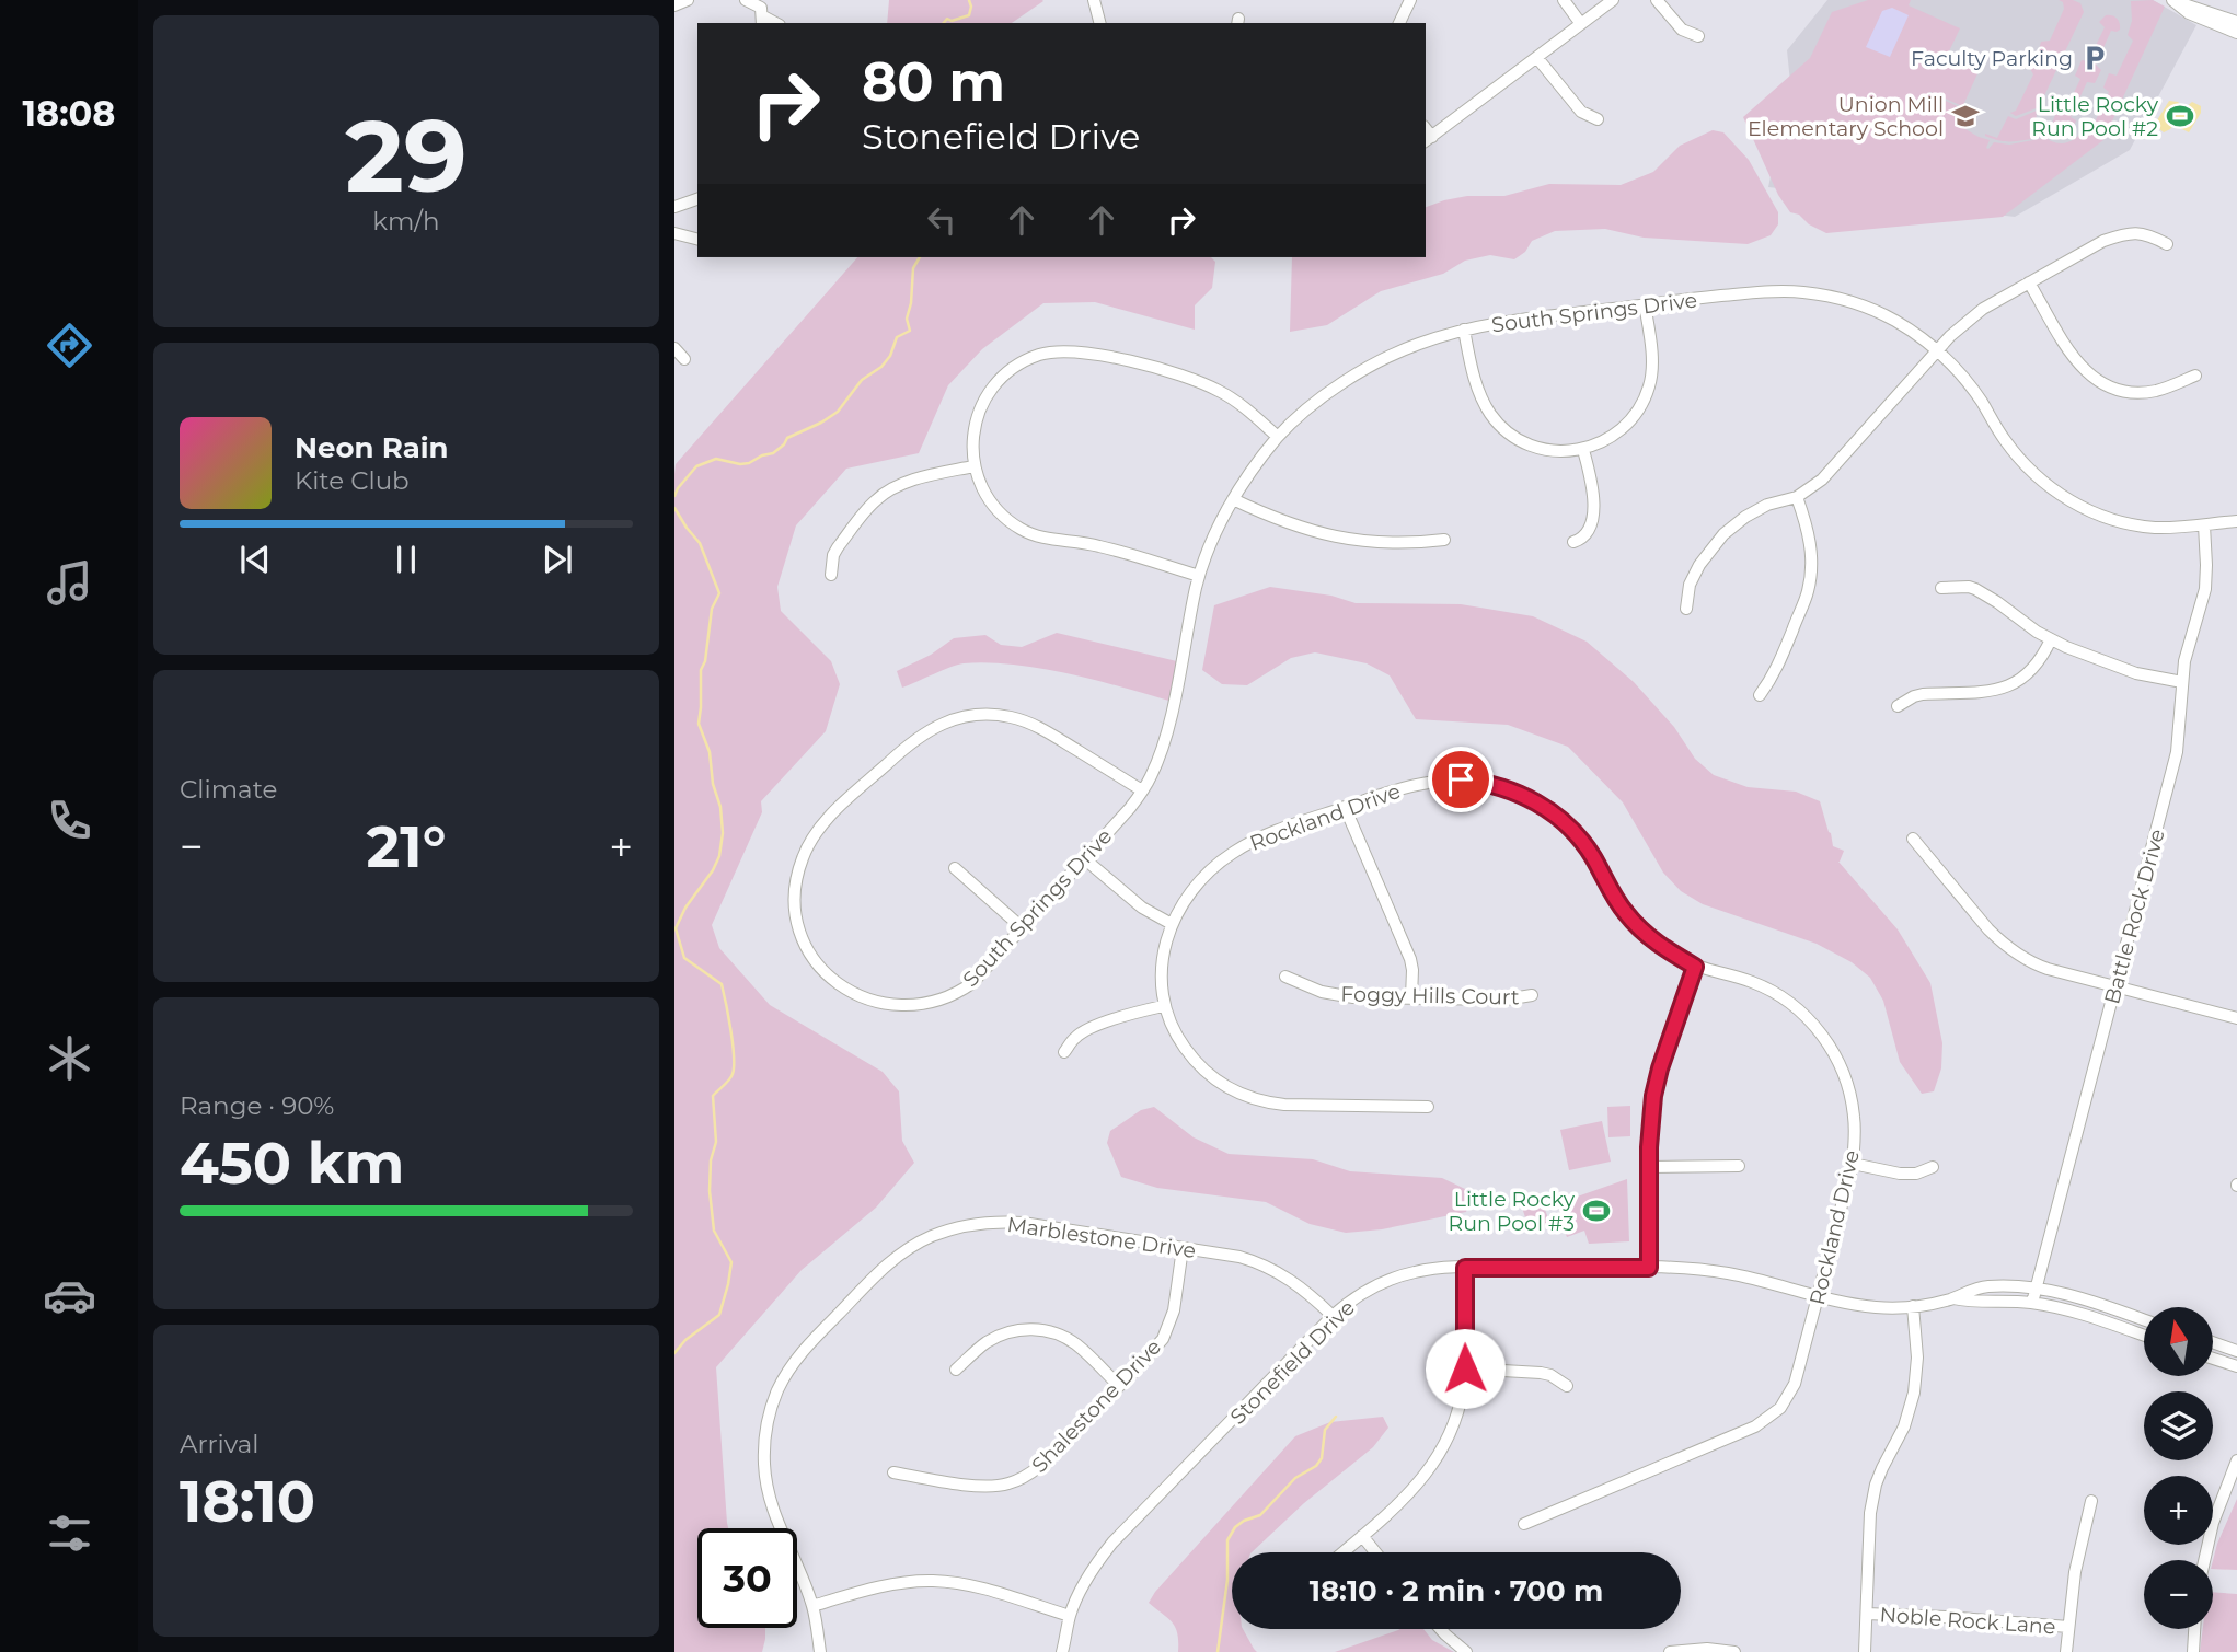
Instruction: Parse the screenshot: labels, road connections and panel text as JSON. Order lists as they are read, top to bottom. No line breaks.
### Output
{"streets":{"street":["South Springs Drive","Rockland Drive","Battle Rock Drive","Foggy Hills Court","Marblestone Drive","Stonefield Drive","Shalestone Drive","Noble Rock Lane"]},"crossings":[["South Springs Drive","Battle Rock Drive"],["Rockland Drive","Stonefield Drive"],["Battle Rock Drive","Stonefield Drive"],["Marblestone Drive","Stonefield Drive"],["Marblestone Drive","Shalestone Drive"]],"places":{"parking":["Faculty Parking"],"school or university":["Union Mill Elementary School"],"sports":["Little Rocky Run Pool #2","Little Rocky Run Pool #3"]},"north":"top","page":{"tabs":"18:08","tile":[["29","km/h"],"Climate",["Range · 90%","450 km"],["Arrival","18:10"]],"turn":["80 m","Stonefield Drive"],"song":["Neon Rain","Kite Club"],"heat":["−","21°","+"],"map_buttons":["+","−"],"limit":"30","trip":"18:10 · 2 min · 700 m"}}
